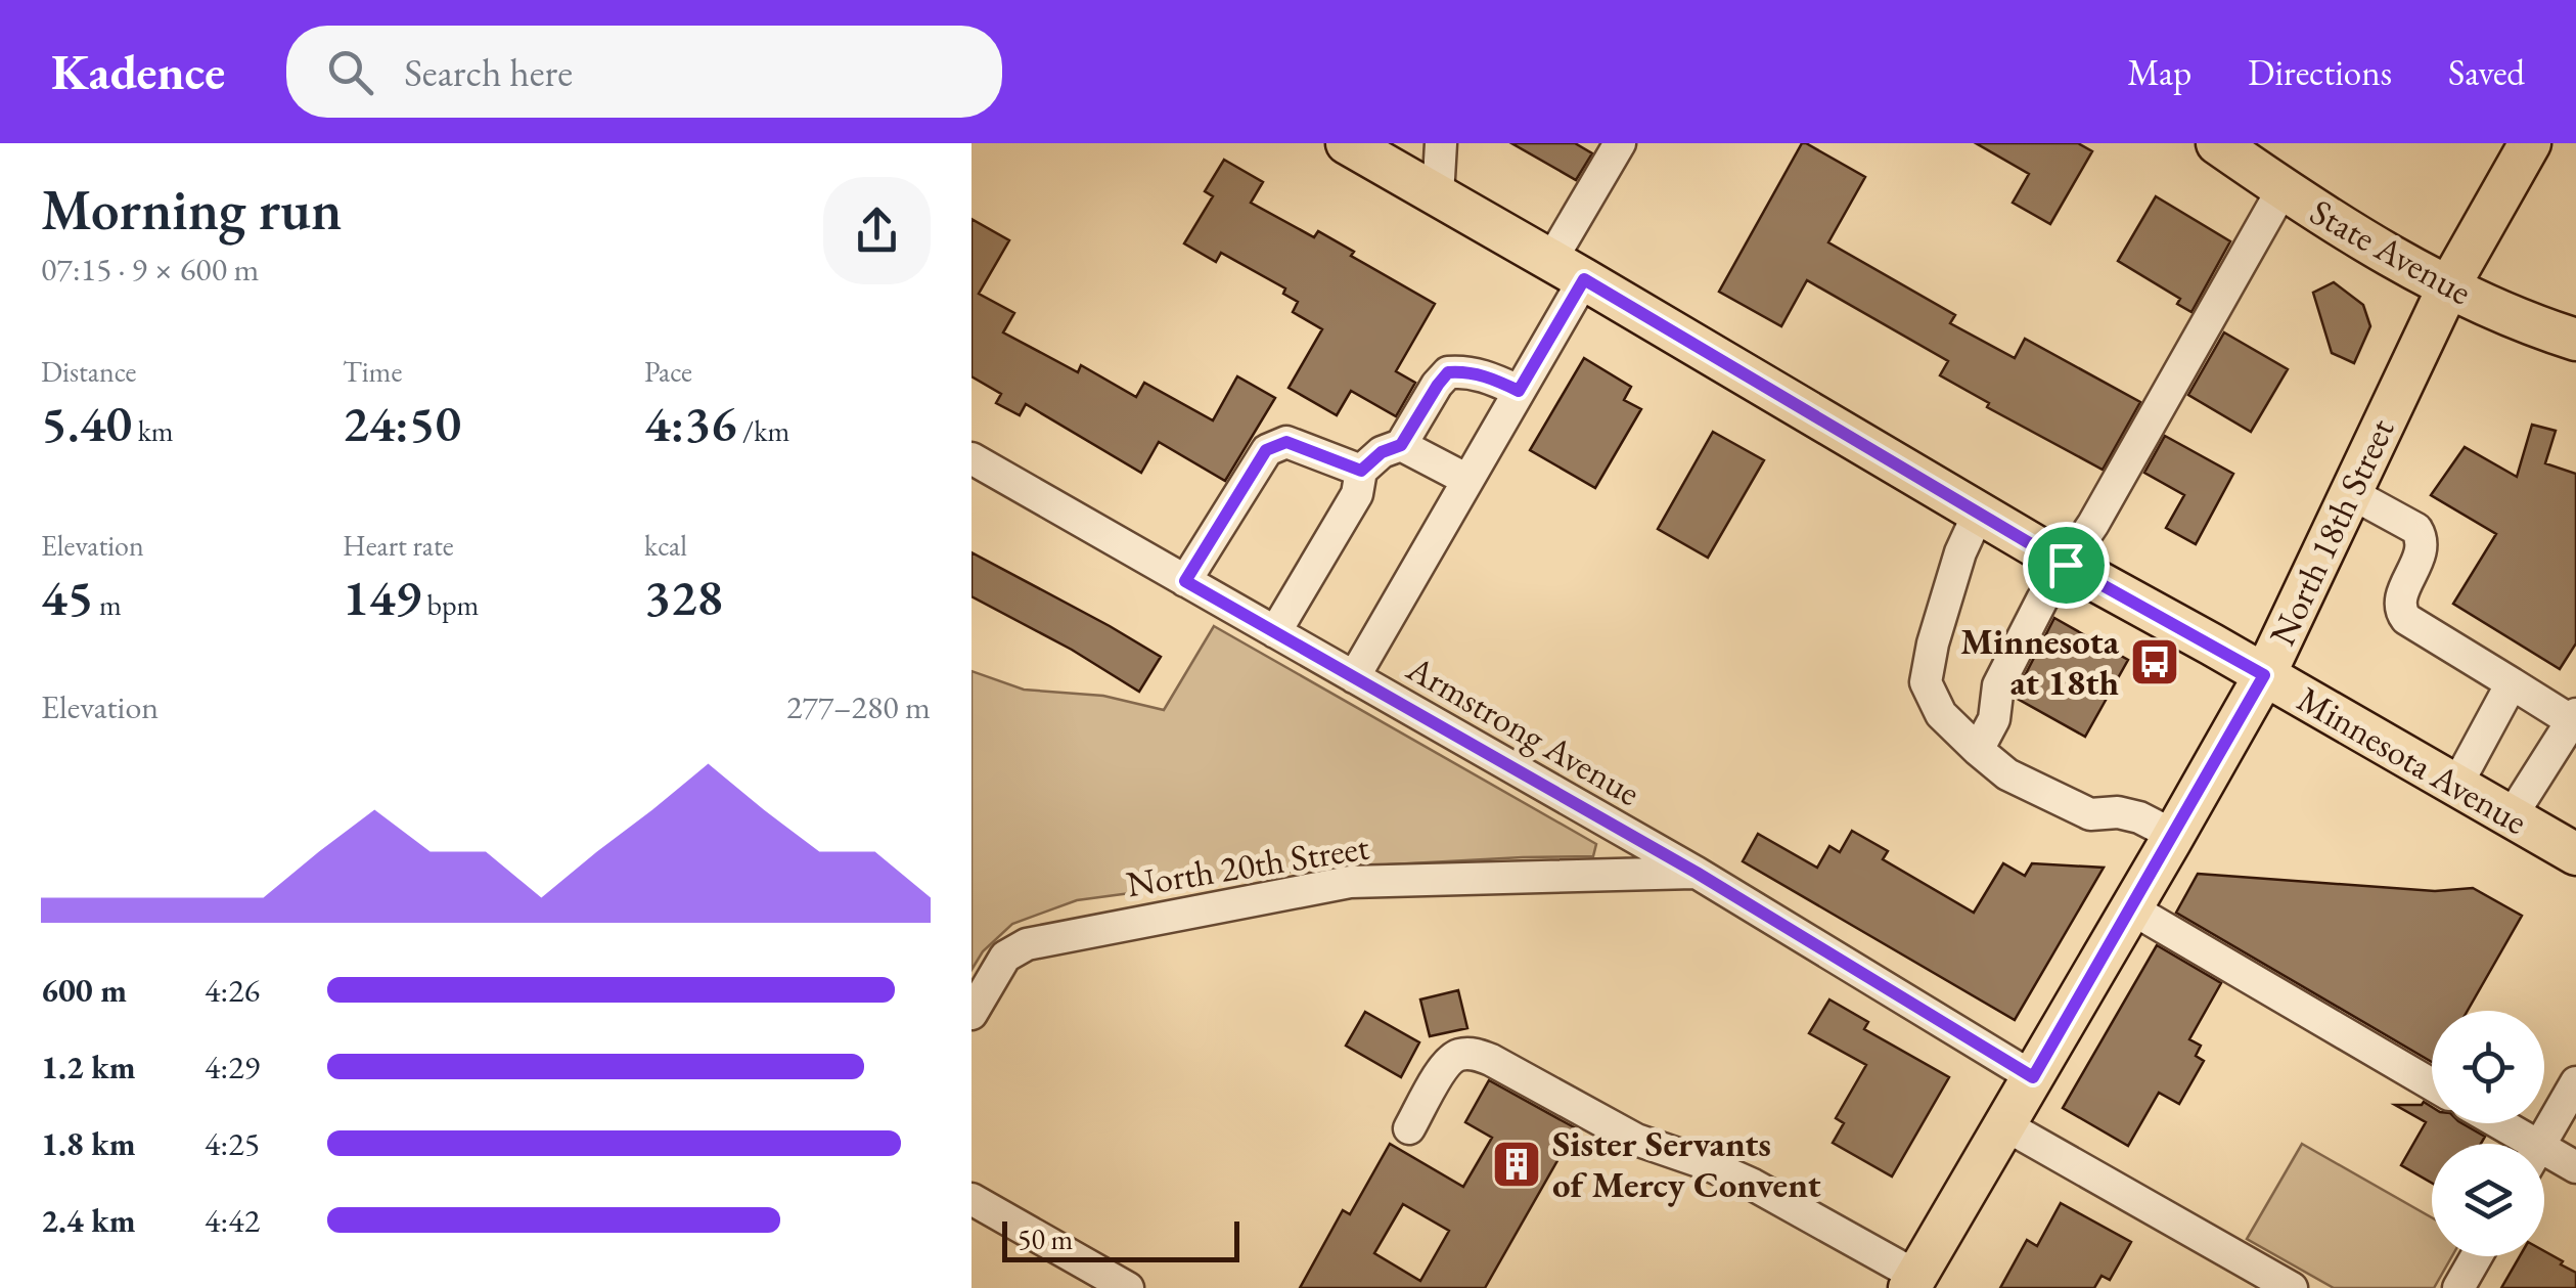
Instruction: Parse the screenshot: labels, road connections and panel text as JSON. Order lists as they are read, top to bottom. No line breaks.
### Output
{"streets":{"main road":["State Avenue","North 18th Street","Minnesota Avenue"],"street":["Armstrong Avenue","North 20th Street"]},"crossings":[["State Avenue","North 18th Street"],["North 18th Street","Armstrong Avenue"],["North 18th Street","Minnesota Avenue"],["Armstrong Avenue","North 20th Street"]],"places":{"bus stop":["Minnesota at 18th"],"building":["Sister Servants of Mercy Convent"]},"scale_bar":"50 m","page":{"header":"Kadence","search":"Search here","nav":["Map","Directions","Saved"],"heading":["Morning run","07:15 · 9 × 600 m"],"stats":[["Distance","5.40 km"],["Time","24:50"],["Pace","4:36 /km"],["Elevation","45 m"],["Heart rate","149 bpm"],["kcal","328"]],"chart":["Elevation","277–280 m"],"list":[{"name":"600 m","note":"4:26"},{"name":"1.2 km","note":"4:29"},{"name":"1.8 km","note":"4:25"},{"name":"2.4 km","note":"4:42"}],"scale":"50 m"}}
